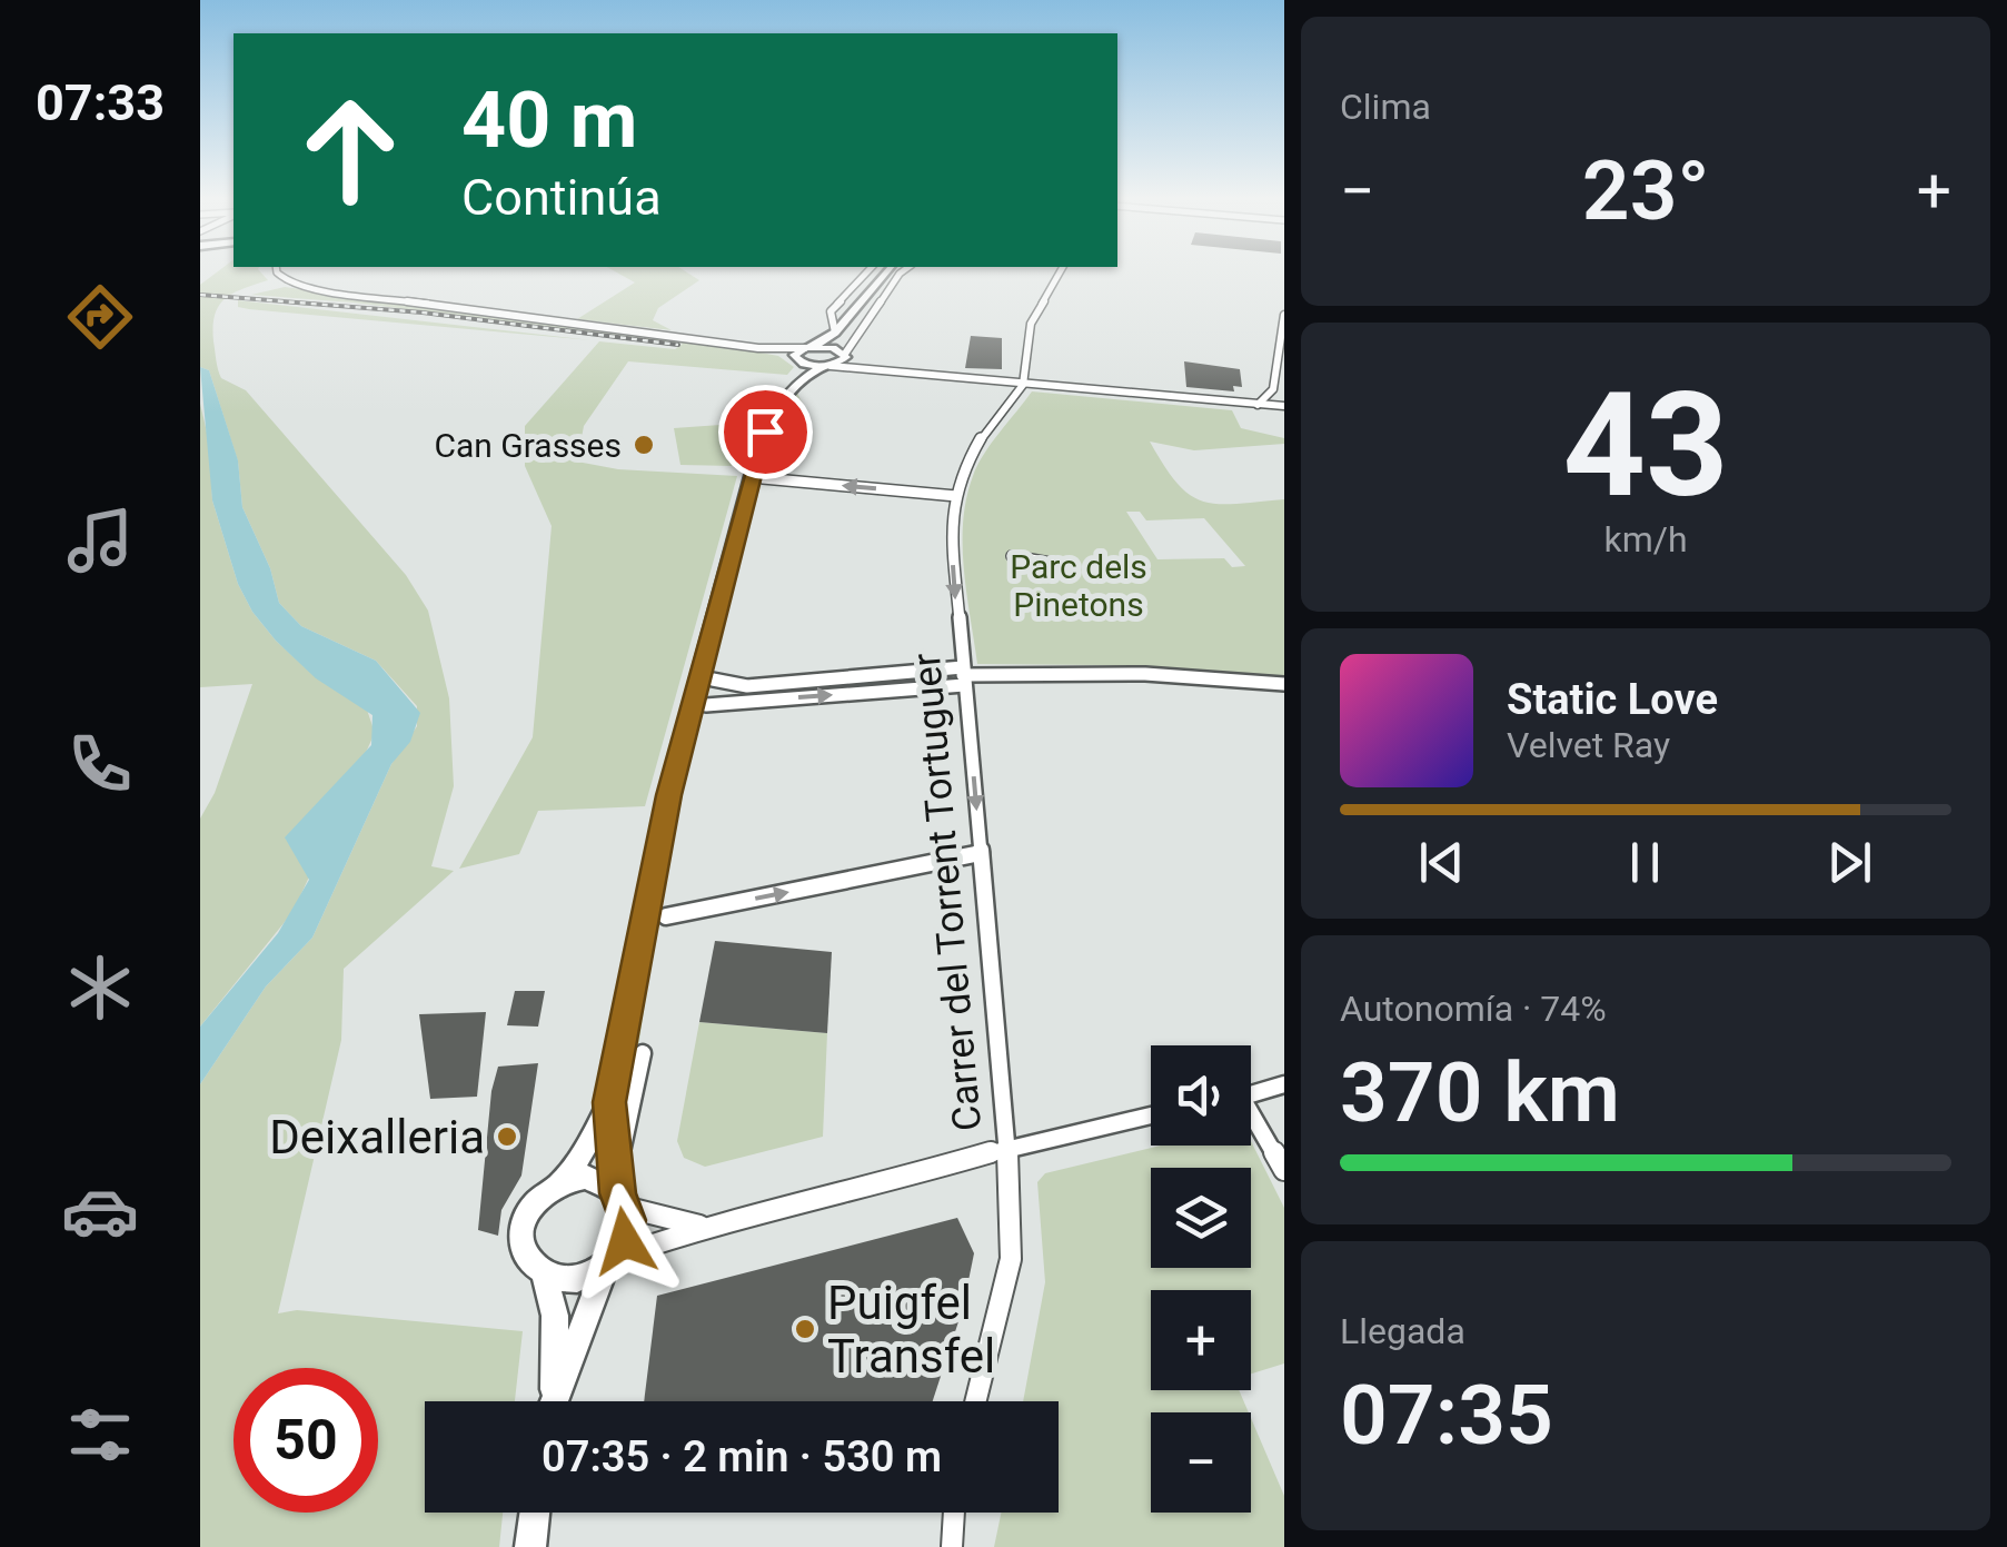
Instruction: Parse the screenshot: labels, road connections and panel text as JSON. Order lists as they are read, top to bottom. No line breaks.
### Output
{"streets":{"street":["Carrer del Torrent Tortuguer"]},"parks":["Parc dels Pinetons"],"places":["Can Grasses","Deixalleria","Puigfel Transfel"],"page":{"tabs":"07:33","tile":["Clima",["43","km/h"],["Autonomía · 74%","370 km"],["Llegada","07:35"]],"turn":["40 m","Continúa"],"heat":["−","23°","+"],"song":["Static Love","Velvet Ray"],"map_buttons":["+","−"],"limit":"50","trip":"07:35 · 2 min · 530 m"}}
